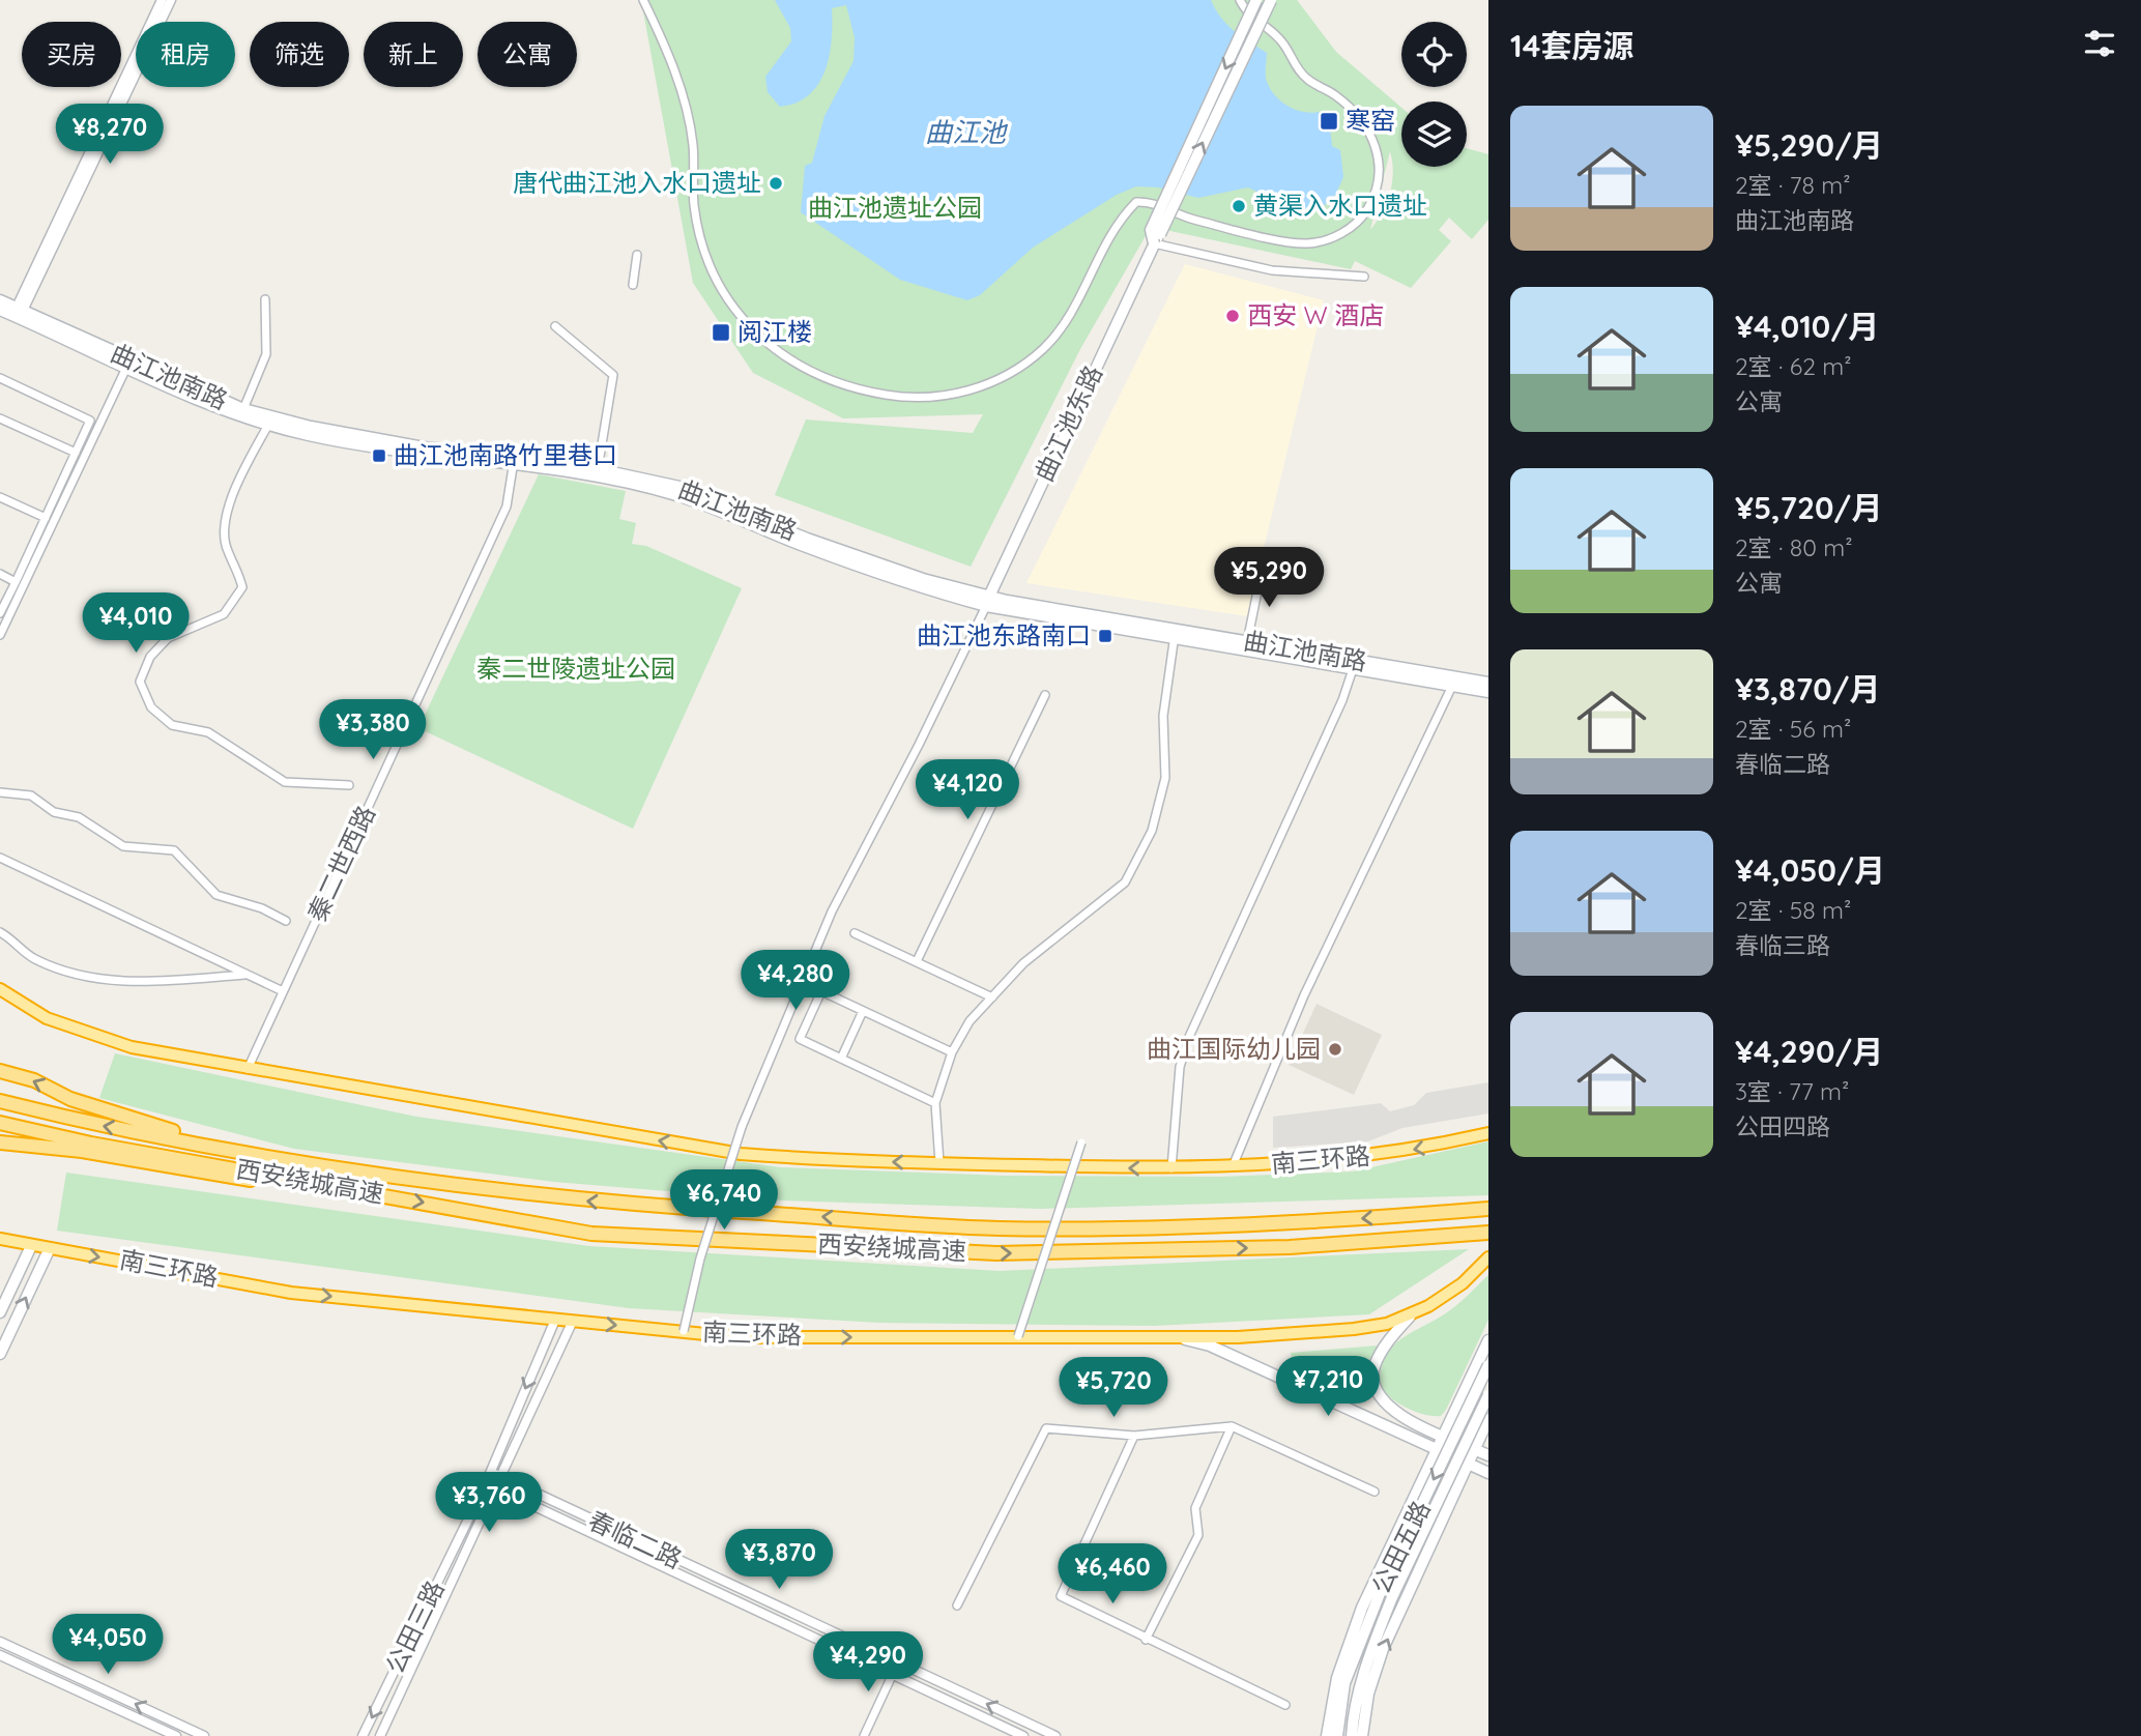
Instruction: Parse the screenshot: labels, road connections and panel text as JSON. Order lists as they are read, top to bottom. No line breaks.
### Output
{"streets":{"highway":["南三环路","西安绕城高速"],"main road":["曲江池南路","曲江池东路","公田五路"],"street":["秦二世西路","春临二路","公田三路"]},"crossings":[["曲江池南路","曲江池东路"],["曲江池南路","秦二世西路"],["秦二世西路","南三环路"],["南三环路","公田三路"],["春临二路","公田三路"]],"water":["曲江池"],"parks":["曲江池遗址公园","秦二世陵遗址公园"],"places":{"transit":["寒窑","阅江楼","曲江池南路竹里巷口","曲江池东路南口"],"other":["唐代曲江池入水口遗址","黄渠入水口遗址","西安 W 酒店","曲江国际幼儿园"]},"page":{"heading":"14套房源","chip":["买房","租房","筛选","新上","公寓"],"list":[{"name":"¥5,290/月","note":"2室 · 78 m² · 曲江池南路"},{"name":"¥4,010/月","note":"2室 · 62 m² · 公寓"},{"name":"¥5,720/月","note":"2室 · 80 m² · 公寓"},{"name":"¥3,870/月","note":"2室 · 56 m² · 春临二路"},{"name":"¥4,050/月","note":"2室 · 58 m² · 春临三路"},{"name":"¥4,290/月","note":"3室 · 77 m² · 公田四路"}],"price":["¥8,270","¥5,290","¥4,010","¥3,380","¥4,120","¥4,280","¥6,740","¥7,210","¥5,720","¥3,760","¥3,870","¥6,460","¥4,050","¥4,290"]}}
